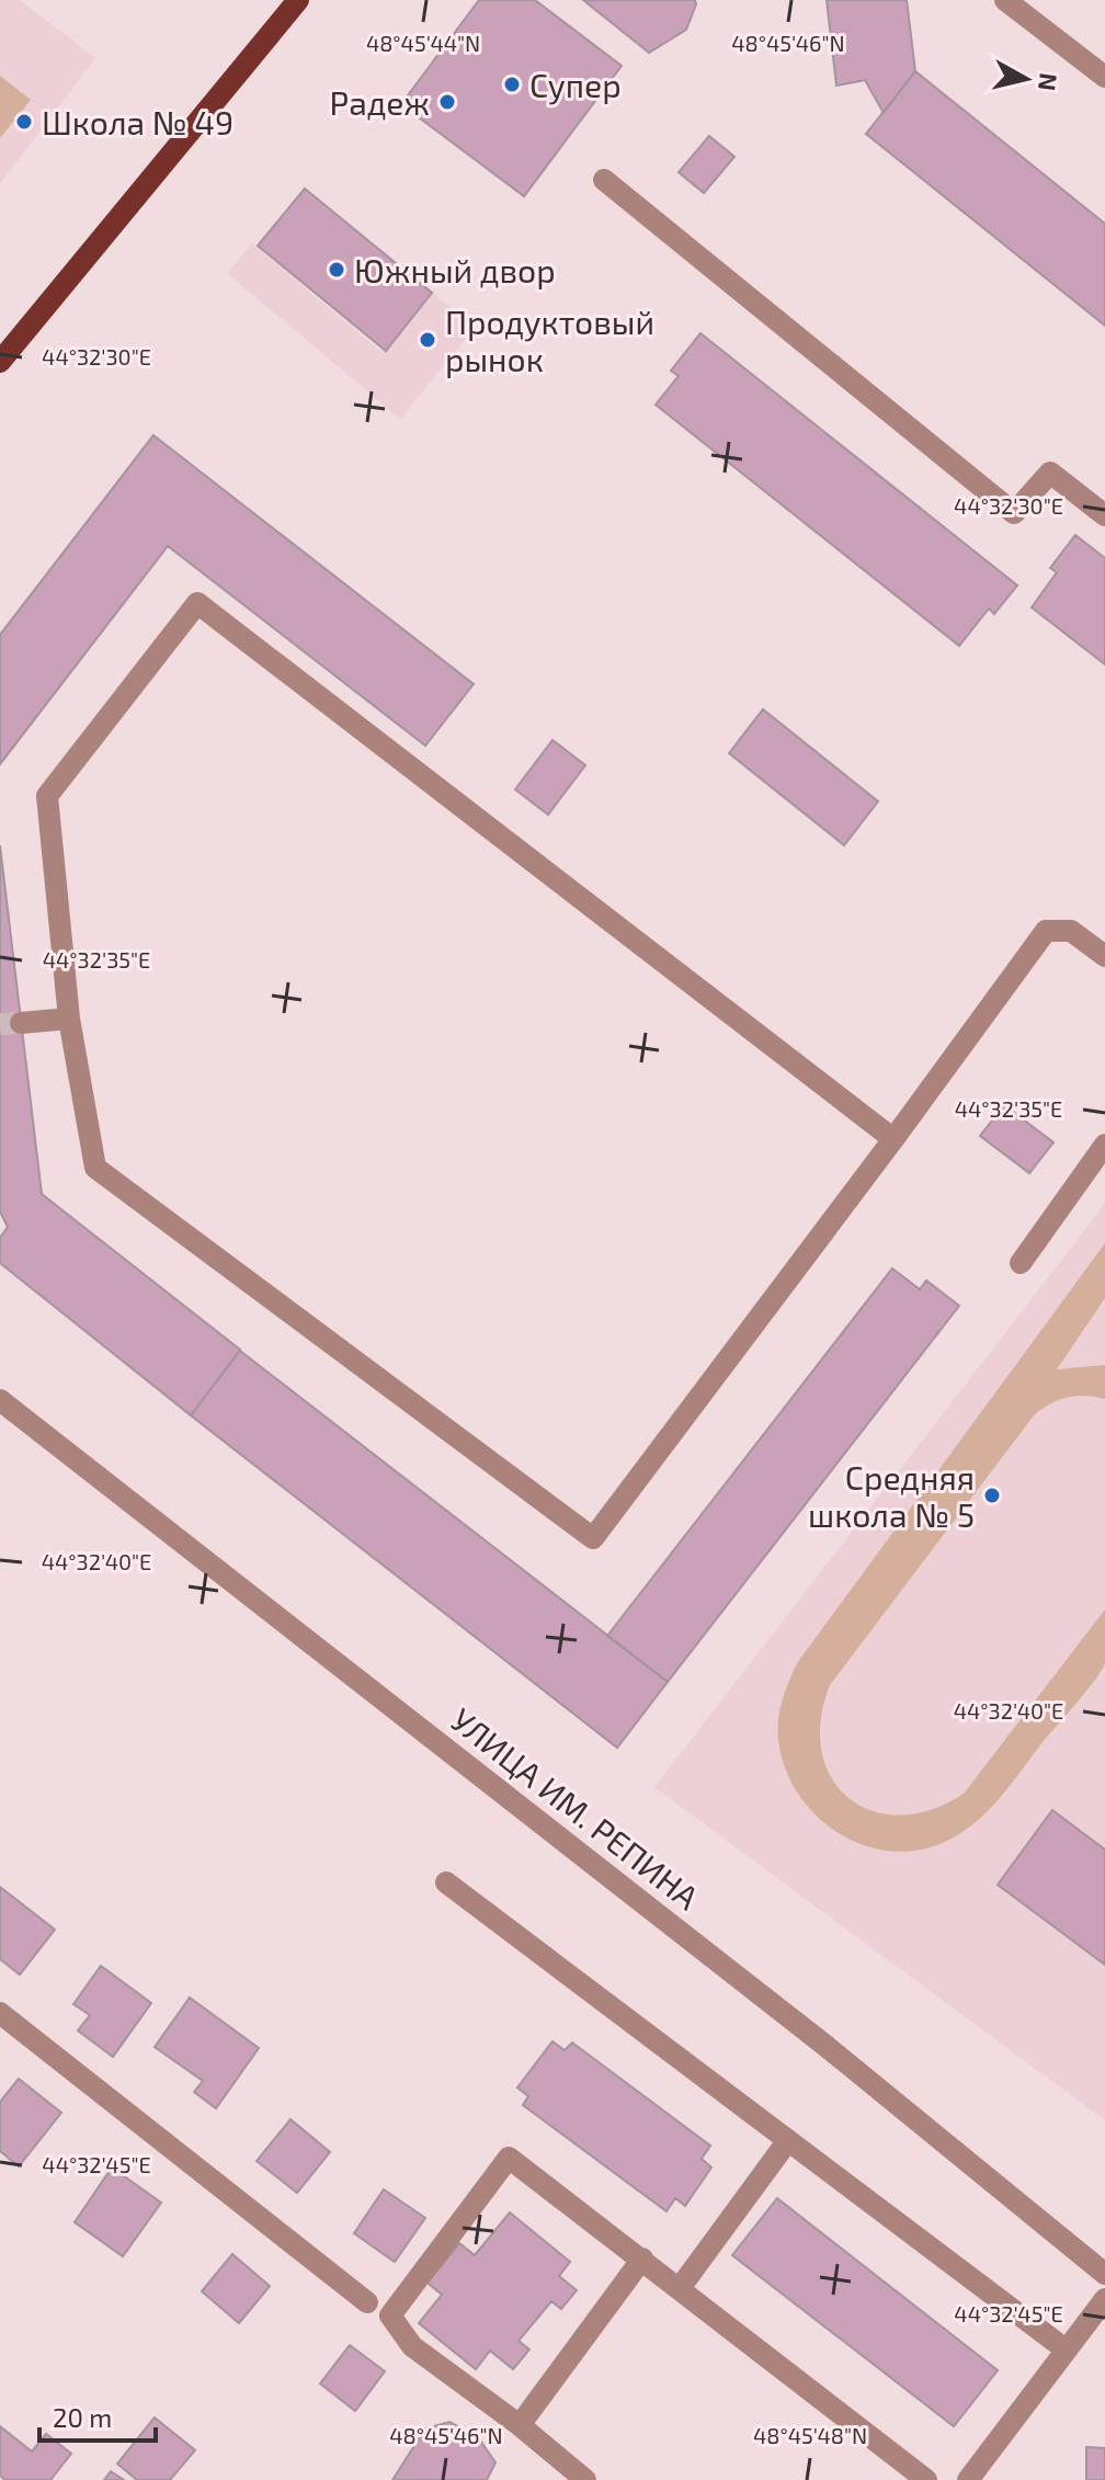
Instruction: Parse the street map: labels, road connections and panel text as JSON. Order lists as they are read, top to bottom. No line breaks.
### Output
{"streets":{"street":["УЛИЦА ИМ. РЕПИНА"]},"places":["Супер","Радеж","Школа № 49","Южный двор","Продуктовый рынок","Средняя школа № 5"],"scale_bar":"20 m","north":"right","coordinates":["48°45'44\"N","48°45'46\"N","44°32'30\"E","44°32'35\"E","44°32'40\"E","44°32'45\"E","48°45'48\"N"]}
